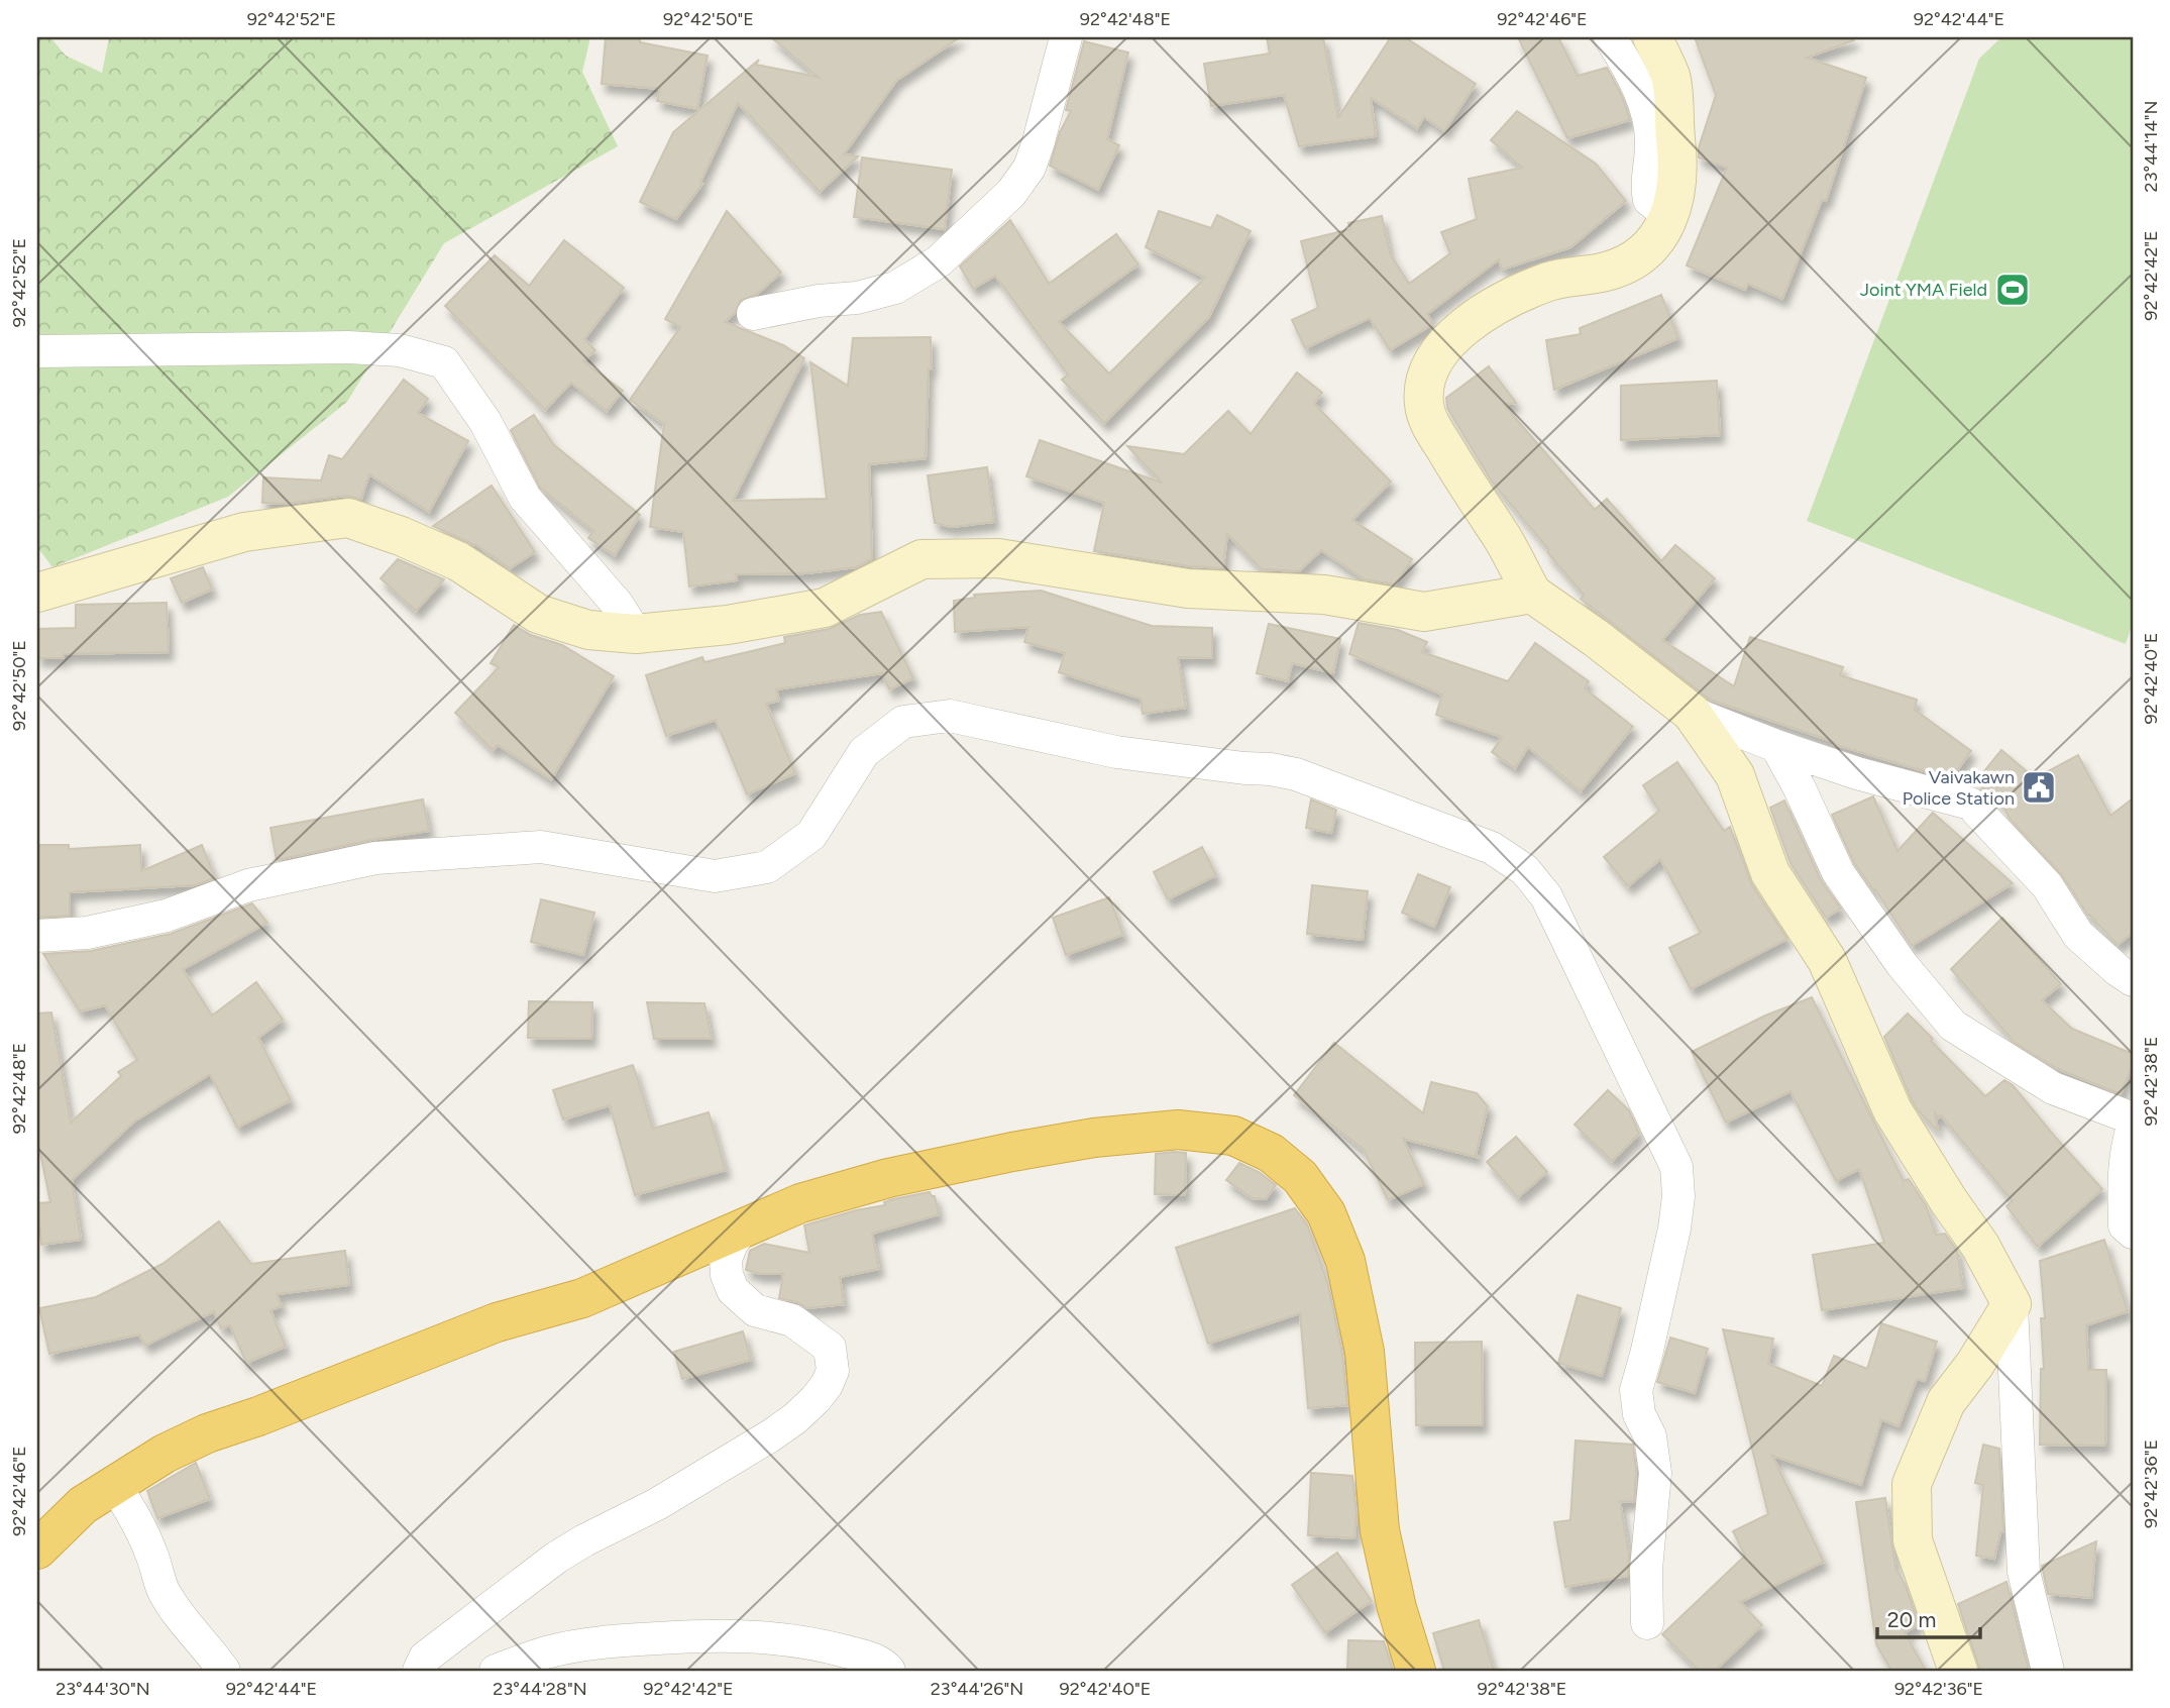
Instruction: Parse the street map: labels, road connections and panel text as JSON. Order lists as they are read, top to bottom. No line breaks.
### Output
{"places":{"sports":["Joint YMA Field"],"public building":["Vaivakawn Police Station"]},"scale_bar":"20 m","coordinates":["92°42'52\"E","92°42'50\"E","92°42'48\"E","92°42'46\"E","92°42'44\"E","23°44'14\"N","92°42'42\"E","92°42'40\"E","92°42'38\"E","92°42'36\"E","23°44'30\"N","23°44'28\"N","23°44'26\"N"]}
